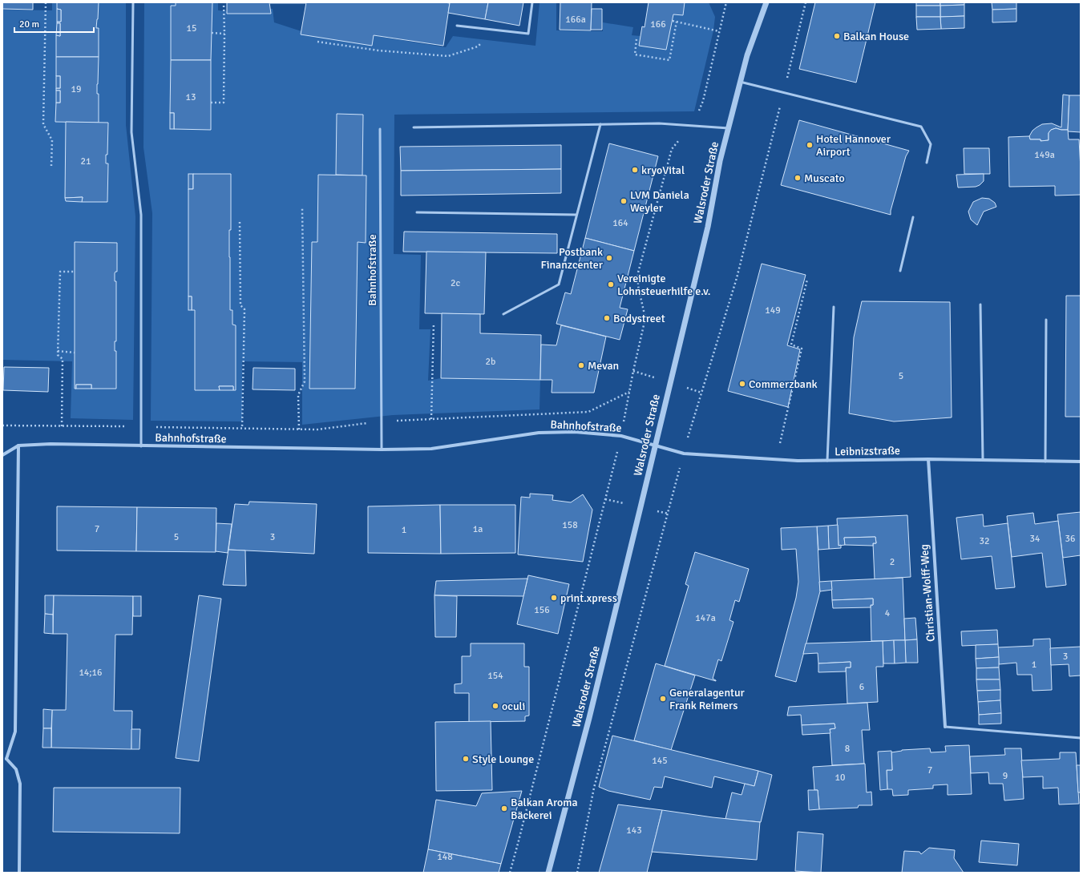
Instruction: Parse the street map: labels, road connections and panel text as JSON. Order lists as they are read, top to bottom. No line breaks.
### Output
{"streets":{"street":["Walsroder Straße","Bahnhofstraße","Leibnizstraße","Christian-Wolff-Weg"]},"crossings":[["Walsroder Straße","Bahnhofstraße"],["Walsroder Straße","Leibnizstraße"],["Bahnhofstraße","Leibnizstraße"],["Leibnizstraße","Christian-Wolff-Weg"]],"places":["Balkan House","Hotel Hannover Airport","kryoVital","Muscato","LVM Daniela Weyler","Postbank Finanzcenter","Vereinigte Lohnsteuerhilfe e.v.","Bodystreet","Mevan","Commerzbank","print.xpress","Generalagentur Frank Reimers","oculi","Style Lounge","Balkan Aroma Bäckerei"],"house_numbers":["166a","166","15","19","13","149a","21","164","2c","149","2b","5","158","7","1a","1","5","3","34","36","32","2","156","4","147a","3","1","14;16","154","6","8","145","7","9","10","143","148"],"scale_bar":"20 m"}
